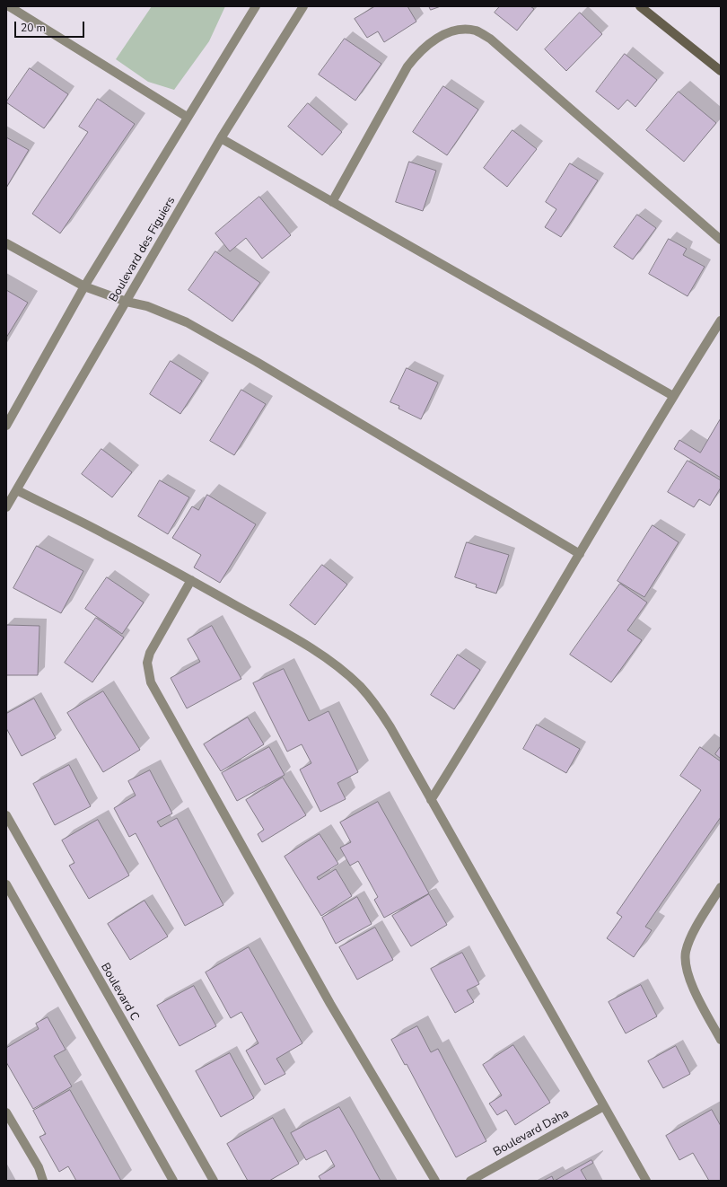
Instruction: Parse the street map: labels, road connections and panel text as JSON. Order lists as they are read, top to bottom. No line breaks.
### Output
{"streets":{"street":["Boulevard des Figuiers","Boulevard C","Boulevard Daha"]},"scale_bar":"20 m"}
